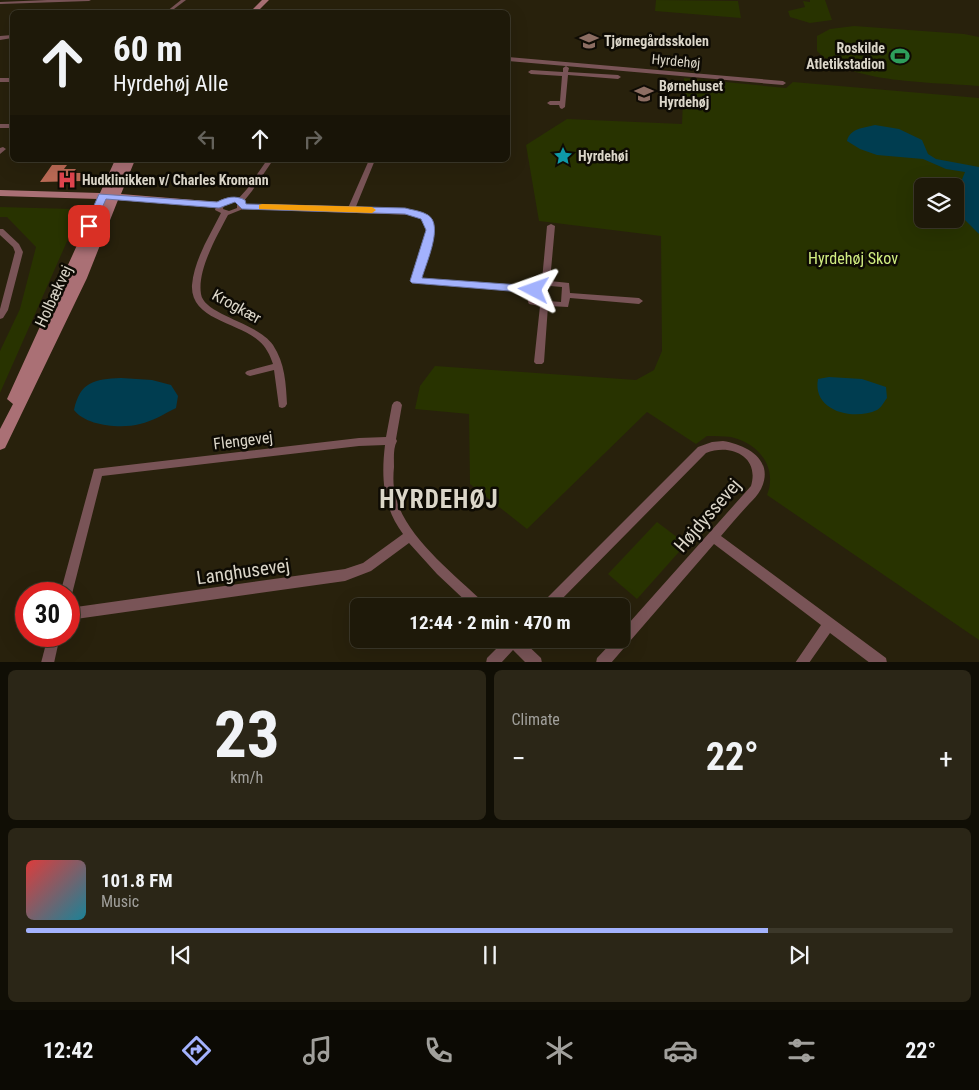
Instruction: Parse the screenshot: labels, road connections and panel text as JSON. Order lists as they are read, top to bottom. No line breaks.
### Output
{"streets":{"street":["Hyrdehøj","Holbækvej","Krogkær","Flengevej","Højdyssevej","Langhusevej"]},"districts":["HYRDEHØJ"],"parks":["Hyrdehøj Skov"],"places":{"school or university":["Tjørnegårdsskolen","Børnehuset Hyrdehøj"],"sports":["Roskilde Atletikstadion"],"place":["Hyrdehøi"],"hospital":["Hudklinikken v/ Charles Kromann"]},"page":{"turn":["60 m","Hyrdehøj Alle"],"limit":"30","trip":"12:44 · 2 min · 470 m","tile":[["23","km/h"],"Climate"],"heat":["−","22°","+"],"song":["101.8 FM","Music"],"tabs":["12:42","22°"]}}
